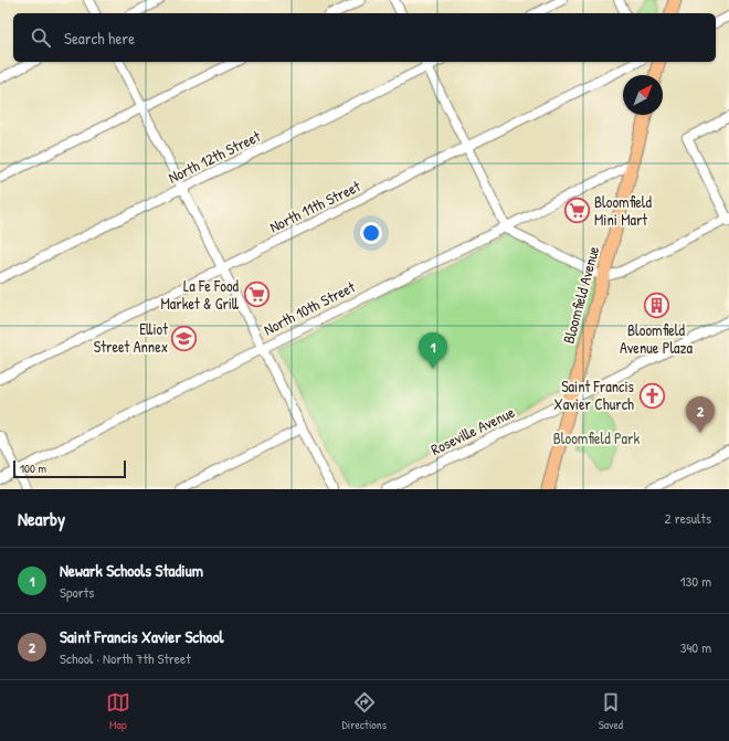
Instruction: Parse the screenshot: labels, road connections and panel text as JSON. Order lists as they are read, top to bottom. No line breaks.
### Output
{"streets":{"main road":["Bloomfield Avenue"],"street":["North 12th Street","North 11th Street","North 10th Street","Roseville Avenue"]},"crossings":[["Bloomfield Avenue","North 10th Street"],["Bloomfield Avenue","Roseville Avenue"]],"parks":["Bloomfield Park"],"places":{"supermarket":["Bloomfield Mini Mart","La Fe Food Market & Grill"],"building":["Bloomfield Avenue Plaza"],"school or university":["Elliot Street Annex"],"church":["Saint Francis Xavier Church"]},"scale_bar":"100 m","north":"top right","page":{"search":"Search here","pins":["1","2"],"scale":"100 m","heading":["Nearby","2 results"],"list":[{"mark":"1","name":"Newark Schools Stadium","note":"Sports","value":"130 m"},{"mark":"2","name":"Saint Francis Xavier School","note":"School · North 7th Street","value":"340 m"}],"nav":["Map","Directions","Saved"]}}
